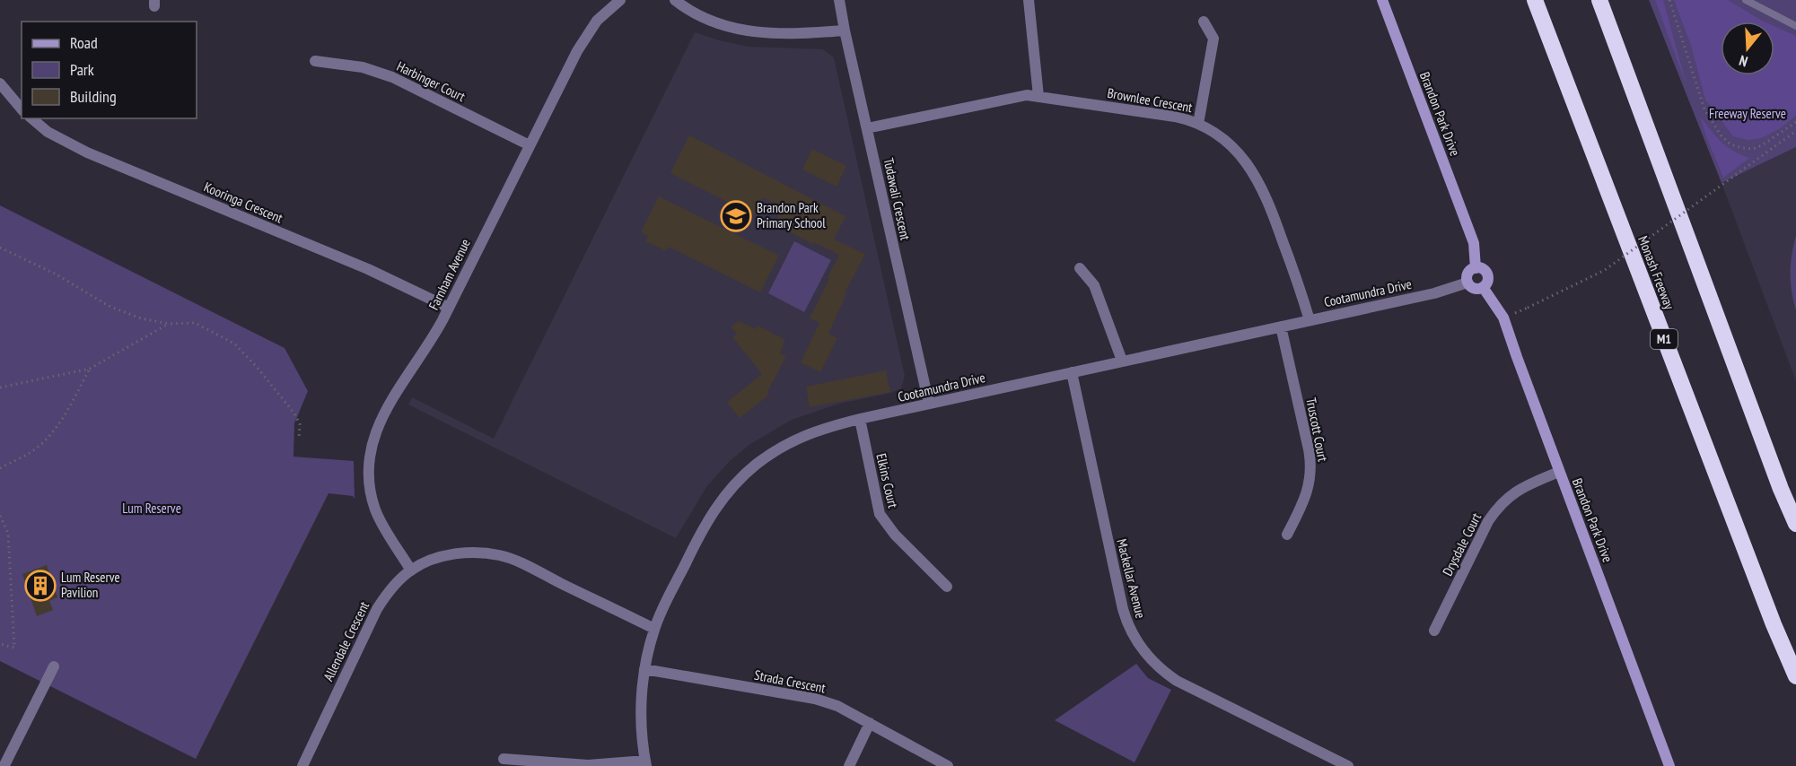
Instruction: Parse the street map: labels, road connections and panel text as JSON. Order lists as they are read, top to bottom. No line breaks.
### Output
{"streets":{"highway":["Monash Freeway","M1"],"street":["Harbinger Court","Brownlee Crescent","Brandon Park Drive","Tudawali Crescent","Kooringa Crescent","Farnham Avenue","Cootamundra Drive","Truscott Court","Elkins Court","Drysdale Court","Mackellar Avenue","Allendale Crescent","Strada Crescent"]},"crossings":[["Harbinger Court","Farnham Avenue"],["Brownlee Crescent","Tudawali Crescent"],["Brownlee Crescent","Cootamundra Drive"],["Brandon Park Drive","Cootamundra Drive"],["Brandon Park Drive","Drysdale Court"],["Tudawali Crescent","Cootamundra Drive"],["Kooringa Crescent","Farnham Avenue"],["Farnham Avenue","Allendale Crescent"],["Cootamundra Drive","Truscott Court"],["Cootamundra Drive","Elkins Court"],["Cootamundra Drive","Mackellar Avenue"],["Cootamundra Drive","Allendale Crescent"],["Cootamundra Drive","Strada Crescent"]],"parks":["Freeway Reserve","Lum Reserve"],"places":{"school or university":["Brandon Park Primary School"],"building":["Lum Reserve Pavilion"]},"legend":["Road","Park","Building"],"north":"bottom"}
